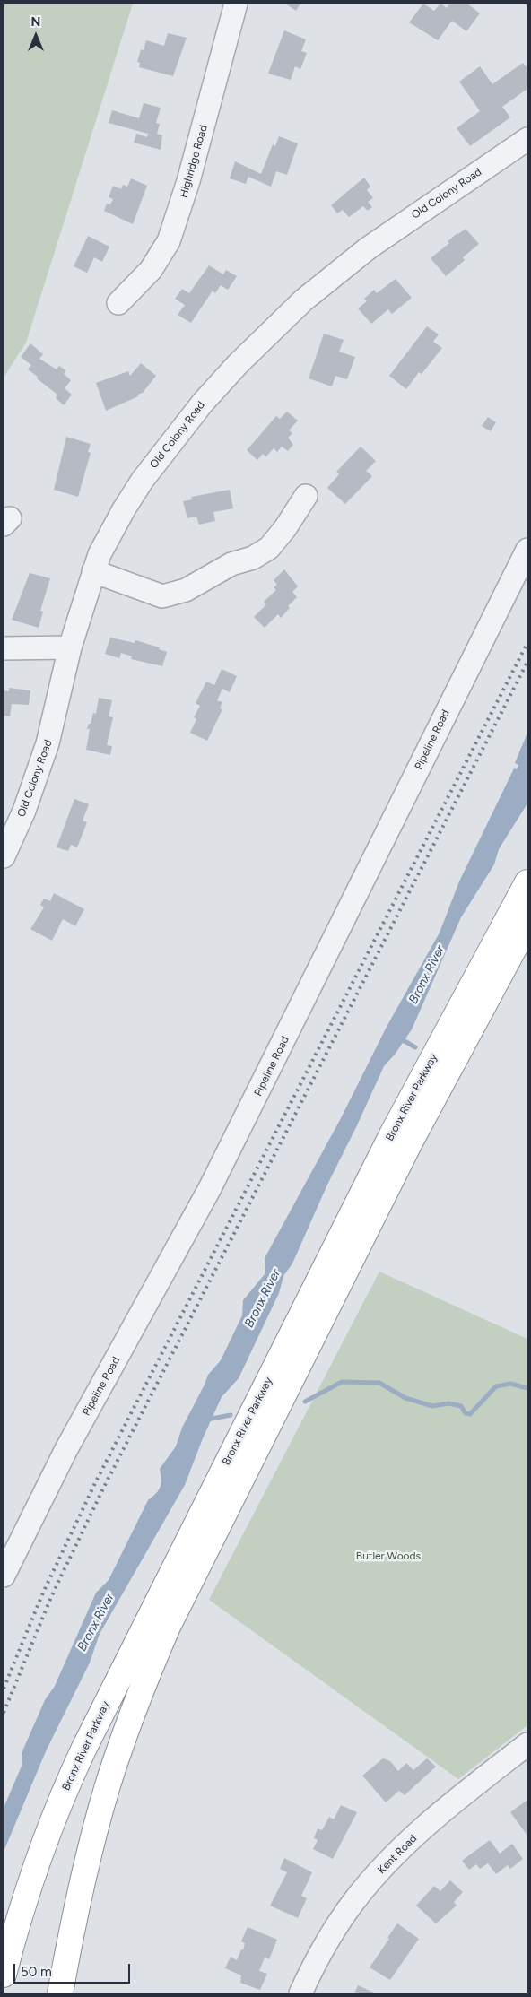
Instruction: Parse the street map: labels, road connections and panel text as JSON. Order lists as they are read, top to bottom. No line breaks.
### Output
{"streets":{"highway":["Bronx River Parkway"],"street":["Highridge Road","Old Colony Road","Pipeline Road","Kent Road"]},"water":["Bronx River"],"parks":["Butler Woods"],"scale_bar":"50 m","north":"top"}
